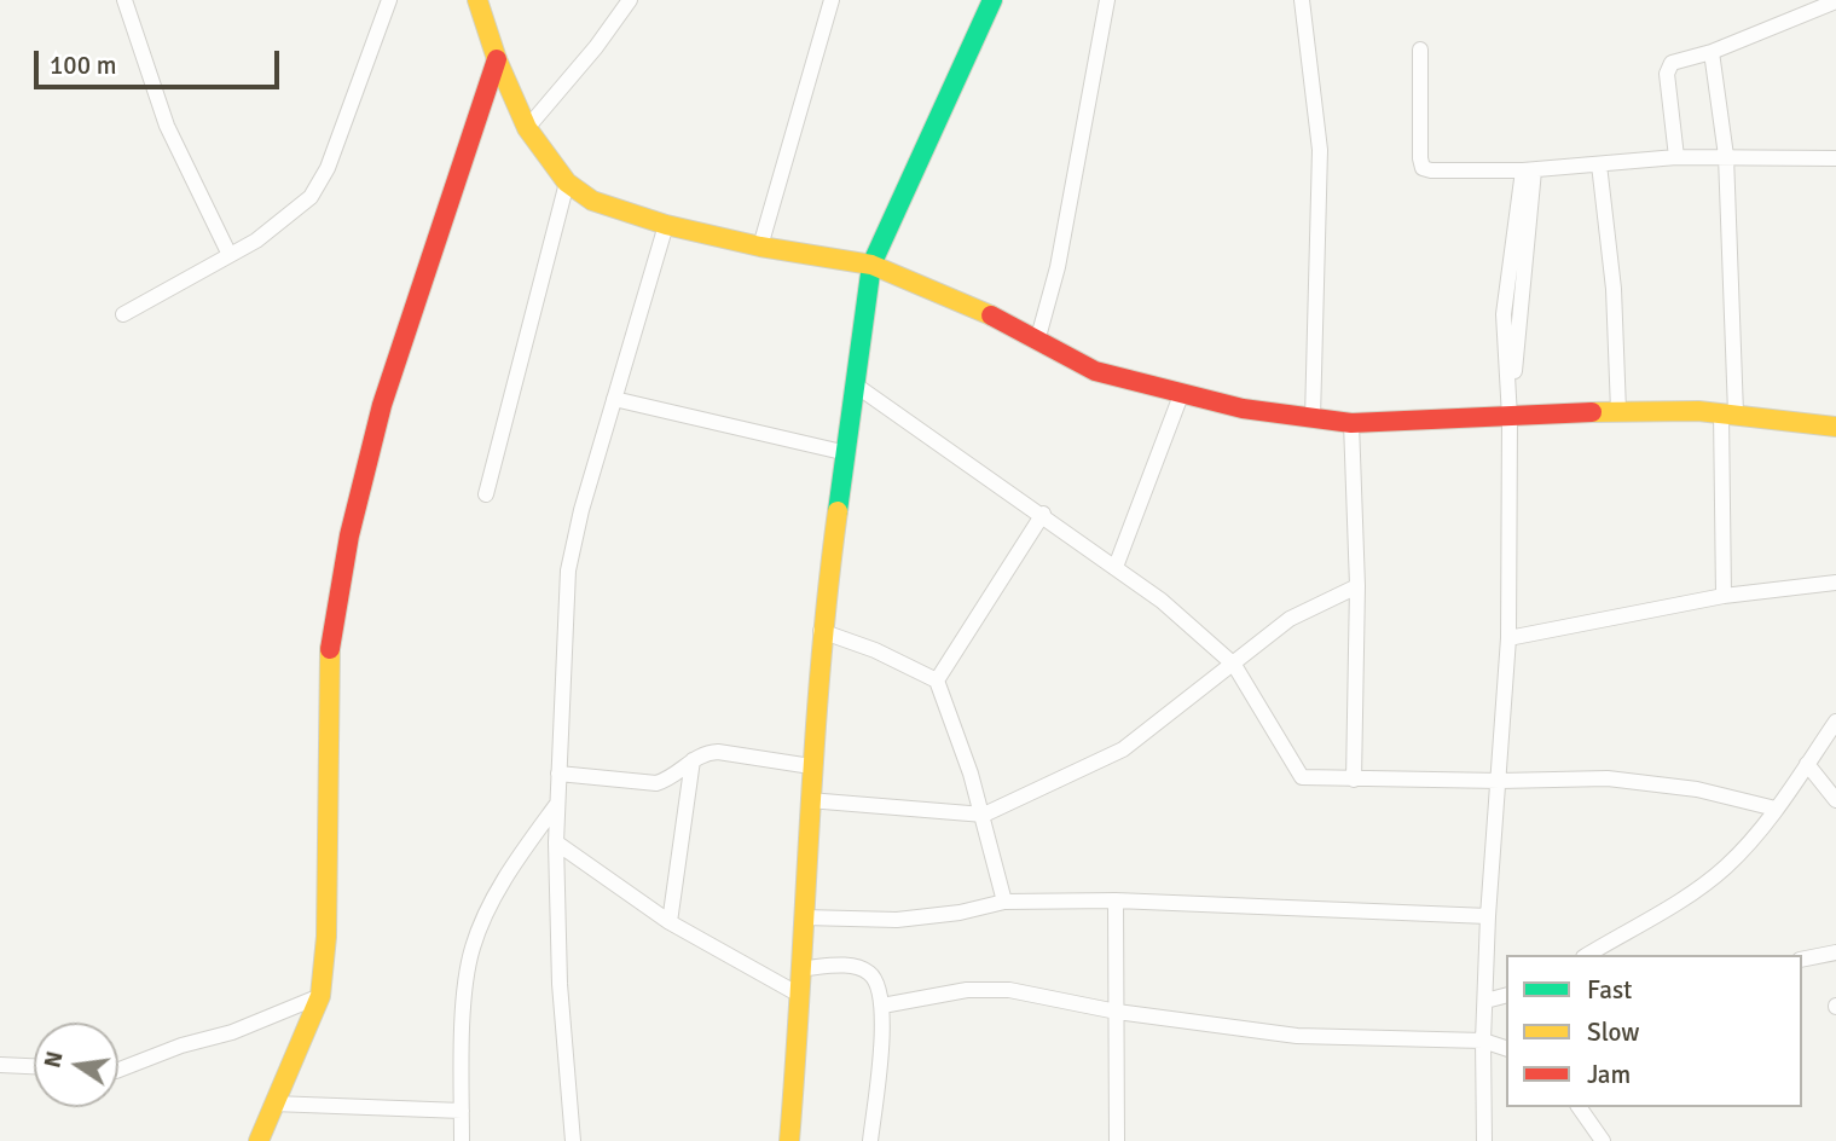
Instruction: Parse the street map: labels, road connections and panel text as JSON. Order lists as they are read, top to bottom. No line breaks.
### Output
{"legend":["Fast","Slow","Jam"],"scale_bar":"100 m","north":"left"}
